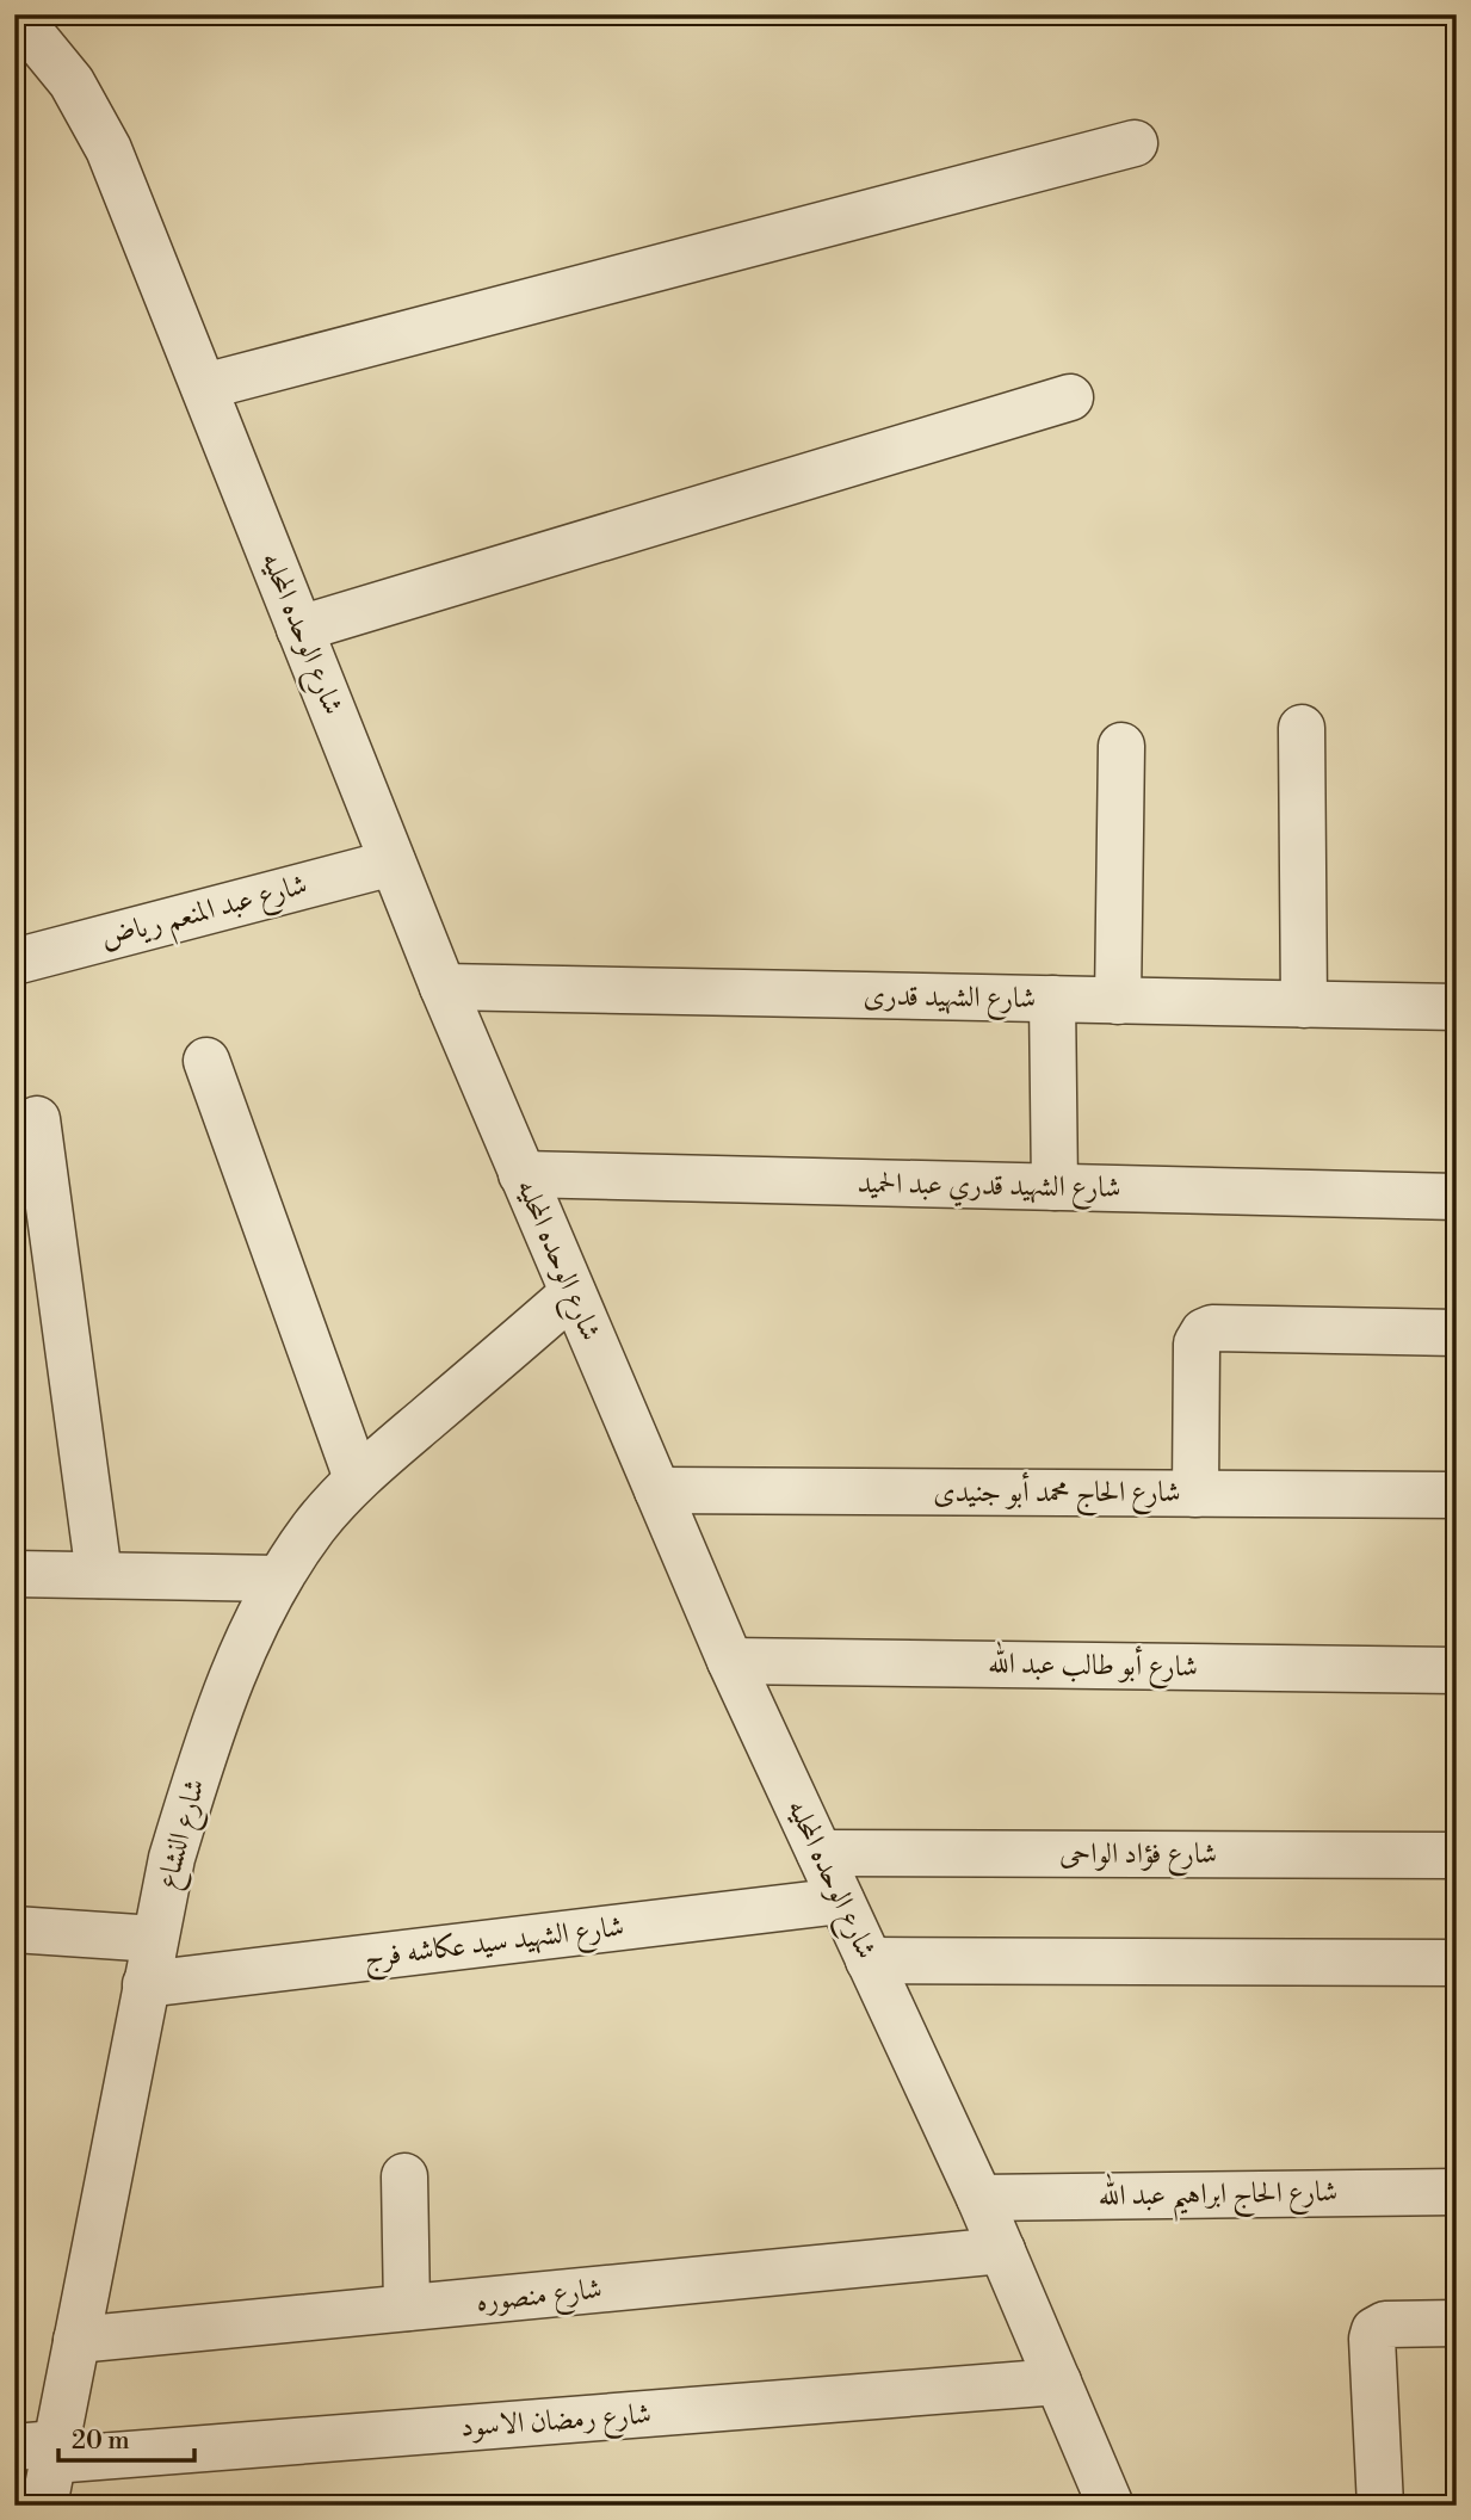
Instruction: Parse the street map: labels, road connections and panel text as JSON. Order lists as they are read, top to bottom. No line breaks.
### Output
{"streets":{"street":["شارع الوحده المحليه","شارع عبد المنعم رياض","شارع الشهيد قدرى","شارع الشهيد قدري عبد الحميد","شارع الحاج محمد أبو جنيدى","شارع أبو طالب عبد الله","شارع النشاع","شارع فؤاد الواحى","شارع الشهيد سيد عكاشه فرج","شارع الحاج ابراهيم عبد الله","شارع منصوره","شارع رمضان الاسود"]},"crossings":[["شارع الوحده المحليه","شارع عبد المنعم رياض"],["شارع الوحده المحليه","شارع الشهيد قدرى"],["شارع الوحده المحليه","شارع الشهيد قدري عبد الحميد"],["شارع الوحده المحليه","شارع الحاج محمد أبو جنيدى"],["شارع الوحده المحليه","شارع أبو طالب عبد الله"],["شارع الوحده المحليه","شارع النشاع"],["شارع الوحده المحليه","شارع فؤاد الواحى"],["شارع الوحده المحليه","شارع الشهيد سيد عكاشه فرج"],["شارع الوحده المحليه","شارع الحاج ابراهيم عبد الله"],["شارع الوحده المحليه","شارع منصوره"],["شارع الوحده المحليه","شارع رمضان الاسود"],["شارع النشاع","شارع الشهيد سيد عكاشه فرج"],["شارع النشاع","شارع منصوره"],["شارع النشاع","شارع رمضان الاسود"]],"scale_bar":"20 m"}
